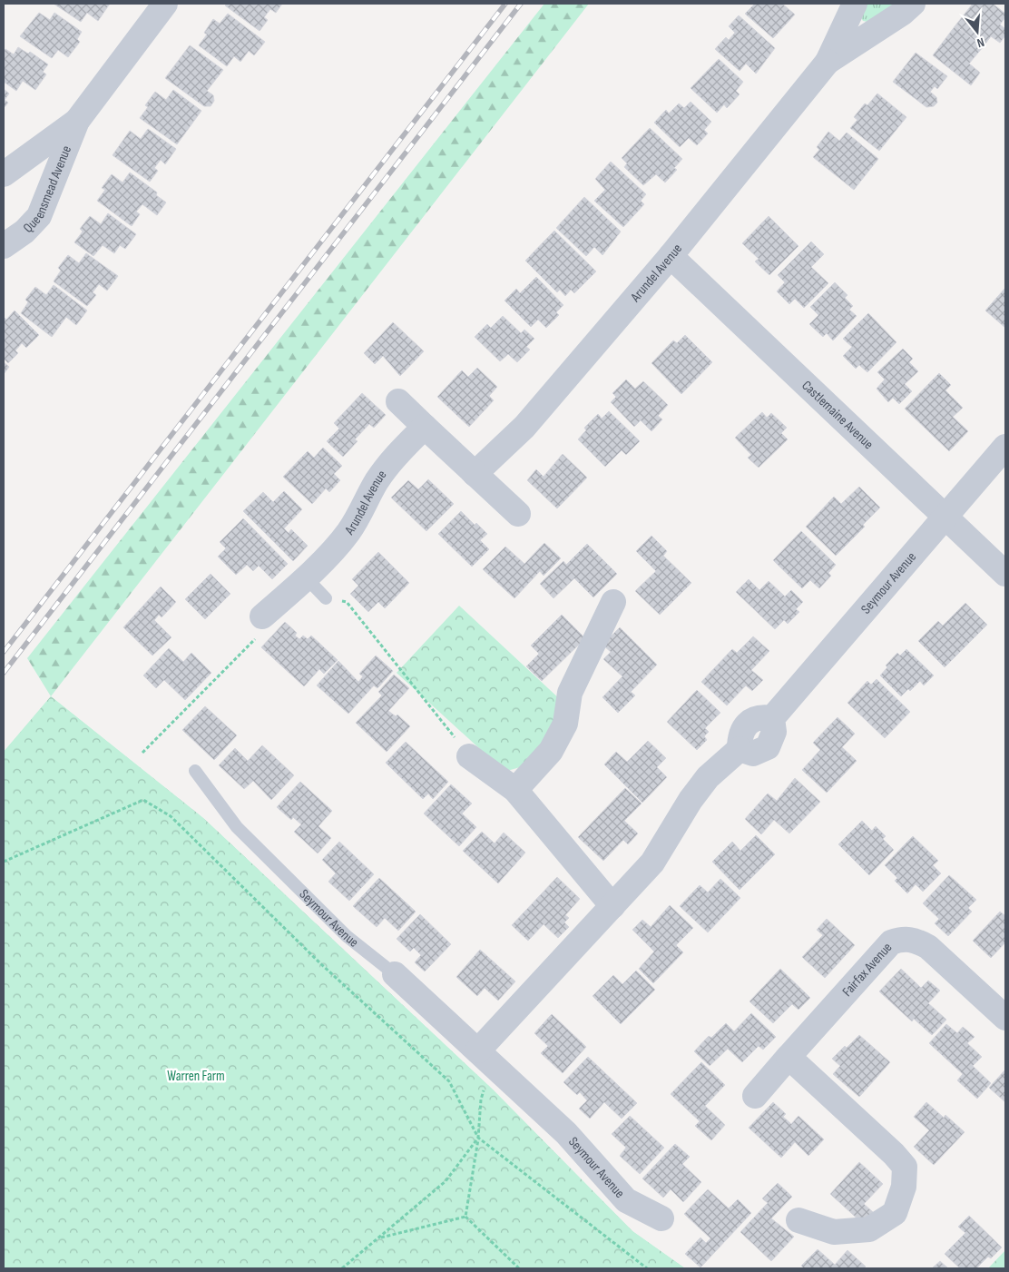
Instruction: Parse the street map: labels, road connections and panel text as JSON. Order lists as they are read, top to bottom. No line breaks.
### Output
{"streets":{"street":["Queensmead Avenue","Arundel Avenue","Castlemaine Avenue","Seymour Avenue","Fairfax Avenue"]},"crossings":[["Arundel Avenue","Castlemaine Avenue"],["Castlemaine Avenue","Seymour Avenue"]],"parks":["Warren Farm"],"north":"bottom"}
